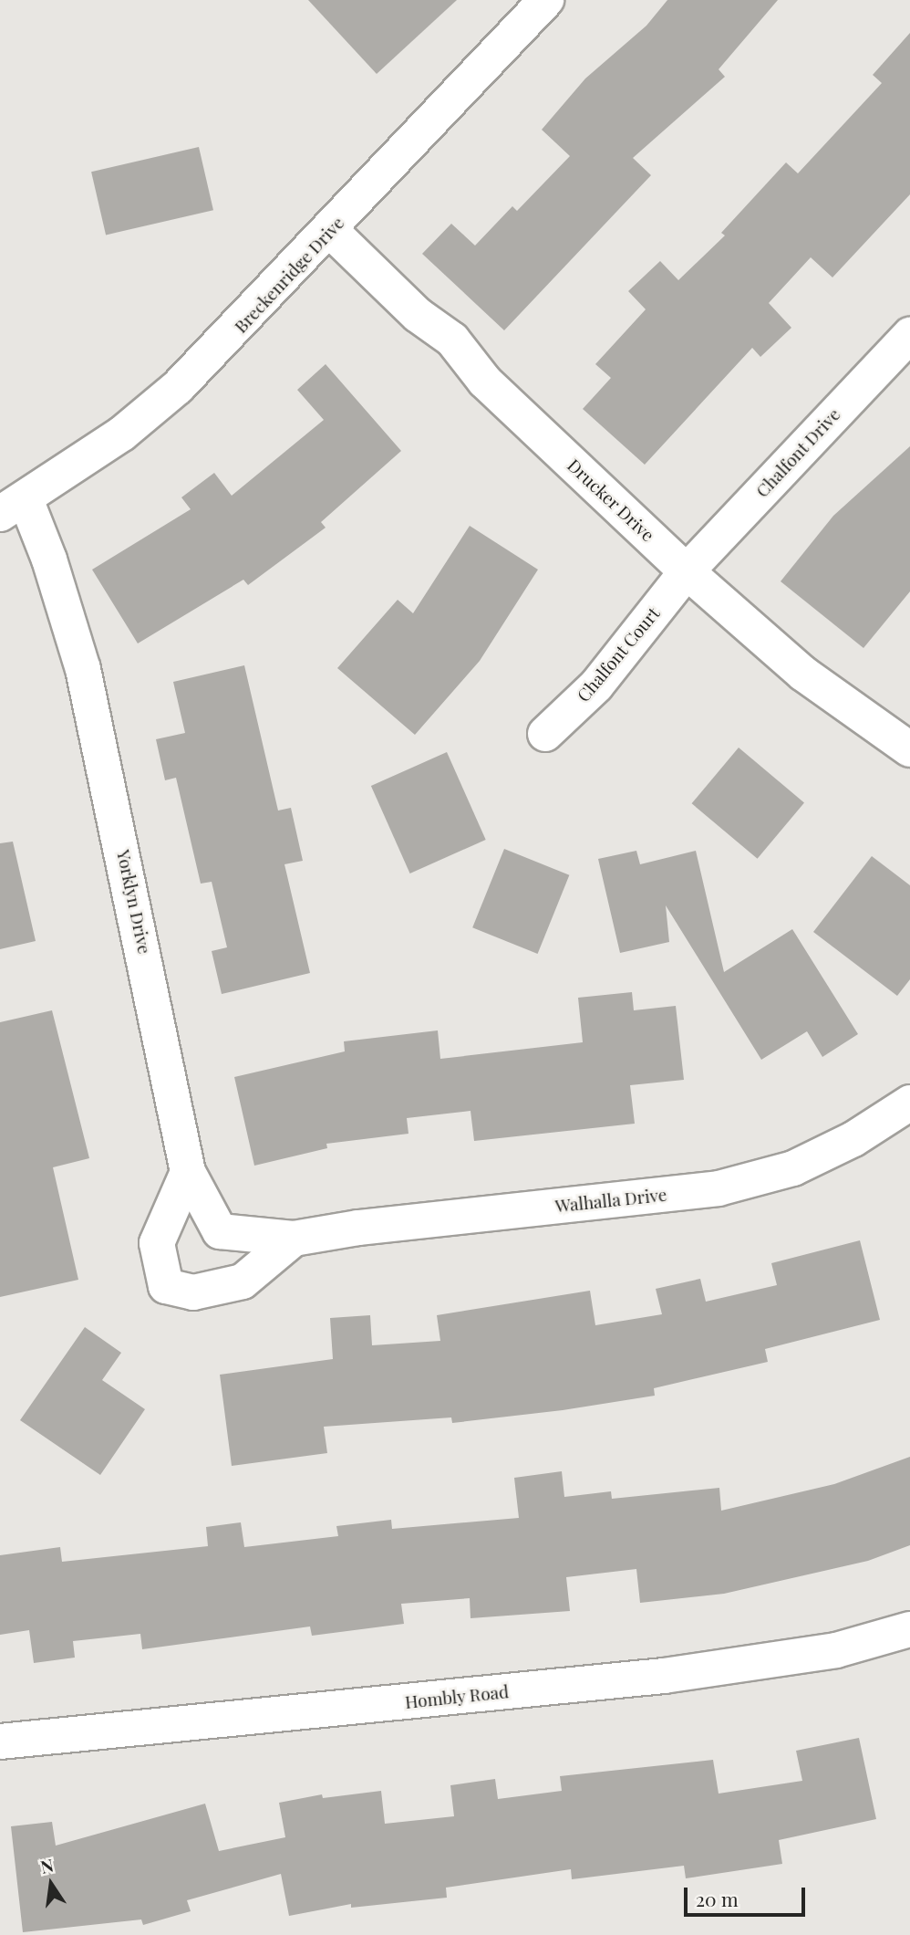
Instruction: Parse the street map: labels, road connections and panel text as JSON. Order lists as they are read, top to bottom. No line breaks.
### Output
{"streets":{"street":["Breckenridge Drive","Chalfont Drive","Drucker Drive","Chalfont Court","Yorklyn Drive","Walhalla Drive","Hombly Road"]},"crossings":[["Breckenridge Drive","Drucker Drive"],["Breckenridge Drive","Yorklyn Drive"],["Chalfont Drive","Drucker Drive"],["Chalfont Drive","Chalfont Court"],["Drucker Drive","Chalfont Court"],["Yorklyn Drive","Walhalla Drive"]],"scale_bar":"20 m","north":"top"}
